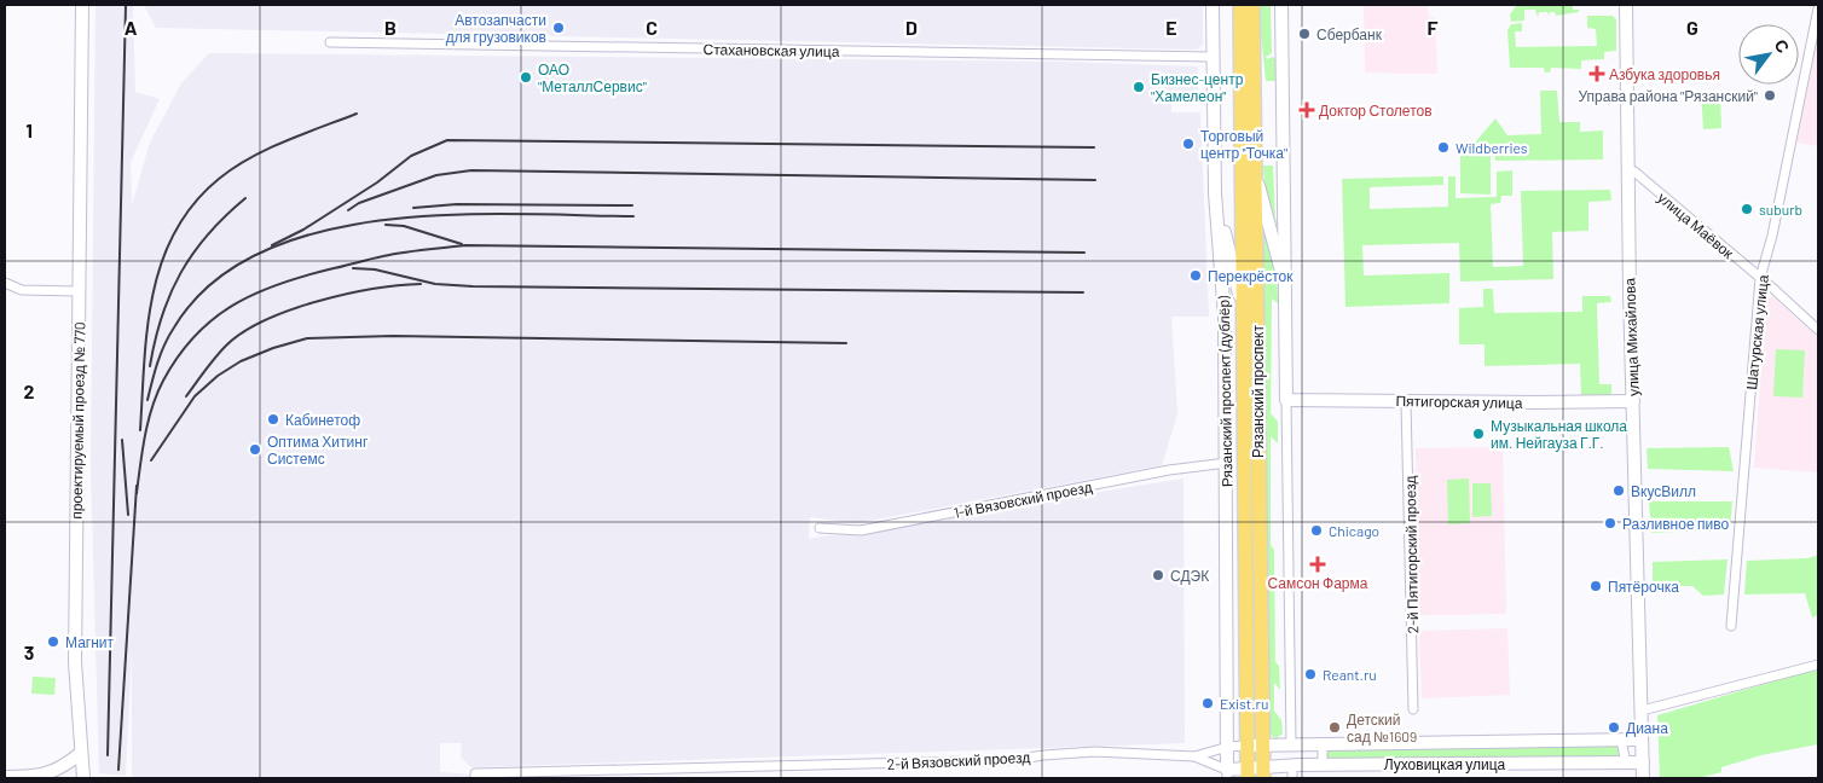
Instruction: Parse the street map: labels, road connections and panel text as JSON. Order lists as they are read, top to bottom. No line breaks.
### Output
{"streets":{"main road":["Рязанский проспект"],"street":["Стахановская улица","улица Маёвок","Шатурская улица","улица Михайлова","Рязанский проспект (дублёр)","Пятигорская улица","проектируемый проезд № 770","1-й Вязовский проезд","2-й Пятигорский проезд","2-й Вязовский проезд","Луховицкая улица"]},"crossings":[["Стахановская улица","Рязанский проспект (дублёр)"],["улица Маёвок","Шатурская улица"],["улица Маёвок","улица Михайлова"],["улица Михайлова","Пятигорская улица"],["улица Михайлова","Луховицкая улица"],["Рязанский проспект (дублёр)","1-й Вязовский проезд"],["Рязанский проспект (дублёр)","2-й Вязовский проезд"],["Рязанский проспект","2-й Вязовский проезд"],["Рязанский проспект","Луховицкая улица"],["Пятигорская улица","2-й Пятигорский проезд"],["2-й Вязовский проезд","Луховицкая улица"]],"places":{"other":["Автозапчасти для грузовиков","Сбербанк","ОАО \"МеталлСервис\"","Бизнес-центр \"Хамелеон\"","Управа района \"Рязанский\"","Торговый центр \"Точка\"","Wildberries","suburb","Перекрёсток","Кабинетоф","Музыкальная школа им. Нейгауза Г.Г.","Оптима Хитинг Системс","ВкусВилл","Разливное пиво","Chicago","СДЭК","Пятёрочка","Магнит","Reant.ru","Exist.ru","Детский сад №1609","Диана"],"health":["Азбука здоровья","Доктор Столетов","Самсон Фарма"]},"north":"top right","grid":{"columns":["A","B","C","D","E","F","G"],"rows":["1","2","3"]}}
